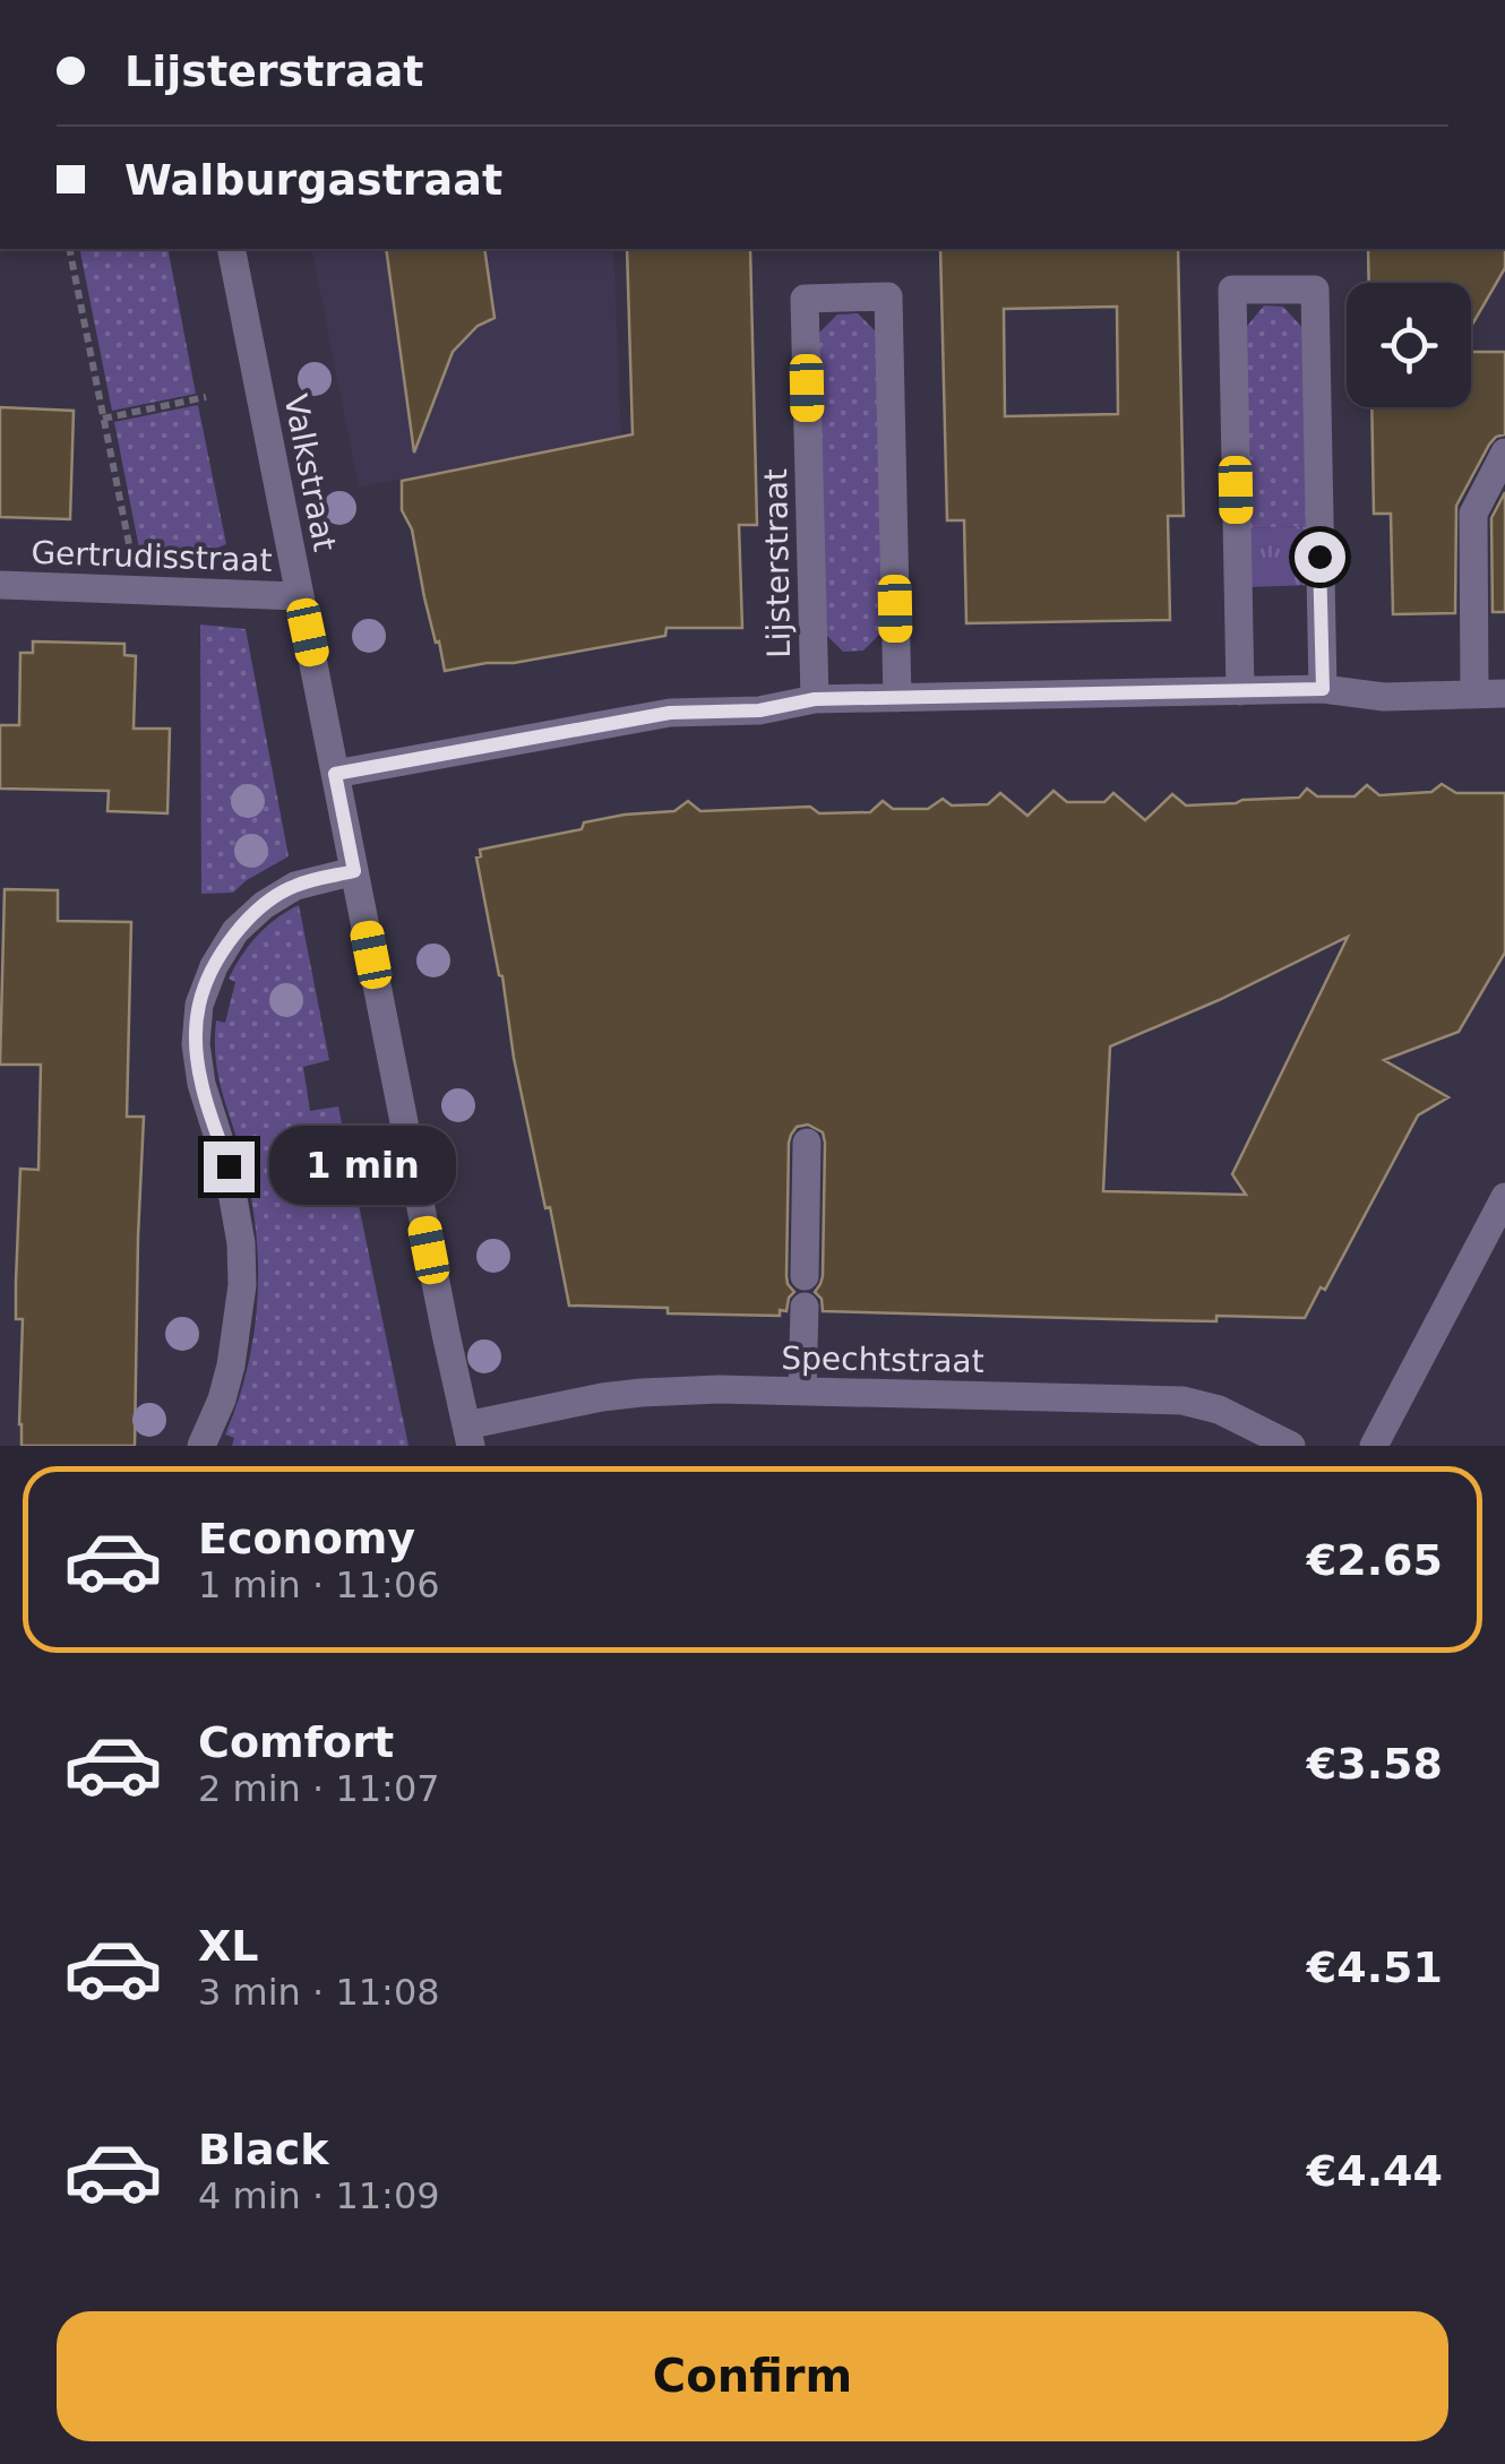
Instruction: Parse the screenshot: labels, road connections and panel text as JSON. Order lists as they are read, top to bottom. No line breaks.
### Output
{"streets":{"street":["Valkstraat","Gertrudisstraat","Lijsterstraat","Spechtstraat"]},"crossings":[["Valkstraat","Gertrudisstraat"],["Valkstraat","Lijsterstraat"],["Valkstraat","Spechtstraat"]],"page":{"banner":["Lijsterstraat","Walburgastraat"],"bubble":"1 min","list":[{"name":"Economy","note":"1 min · 11:06","value":"€2.65"},{"name":"Comfort","note":"2 min · 11:07","value":"€3.58"},{"name":"XL","note":"3 min · 11:08","value":"€4.51"},{"name":"Black","note":"4 min · 11:09","value":"€4.44"}],"buttons":"Confirm"}}
